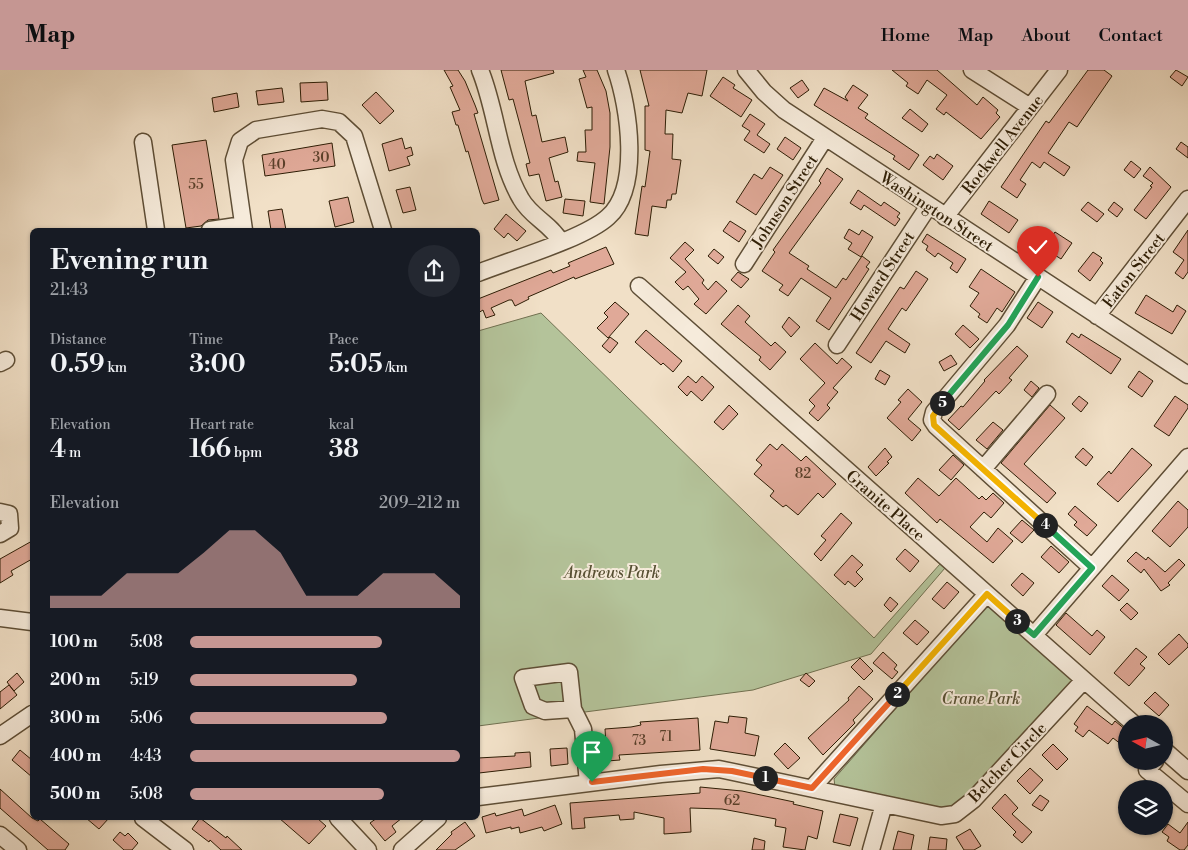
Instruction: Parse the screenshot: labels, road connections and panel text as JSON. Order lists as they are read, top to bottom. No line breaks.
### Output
{"streets":{"street":["Rockwell Avenue","Johnson Street","Washington Street","Eaton Street","Howard Street","Granite Place","Belcher Circle"]},"crossings":[["Rockwell Avenue","Washington Street"],["Johnson Street","Washington Street"],["Washington Street","Eaton Street"],["Washington Street","Howard Street"],["Granite Place","Belcher Circle"]],"parks":["Andrews Park","Crane Park"],"house_numbers":["30","40","55","82","71","73","62"],"north":"left","page":{"header":"Map","nav":["Home","Map","About","Contact"],"heading":["Evening run","21:43"],"stats":[["Distance","0.59 km"],["Time","3:00"],["Pace","5:05 /km"],["Elevation","4 m"],["Heart rate","166 bpm"],["kcal","38"]],"pins":["5","4","3","2","1"],"chart":["Elevation","209–212 m"],"list":[{"name":"100 m","note":"5:08"},{"name":"200 m","note":"5:19"},{"name":"300 m","note":"5:06"},{"name":"400 m","note":"4:43"},{"name":"500 m","note":"5:08"}]}}
